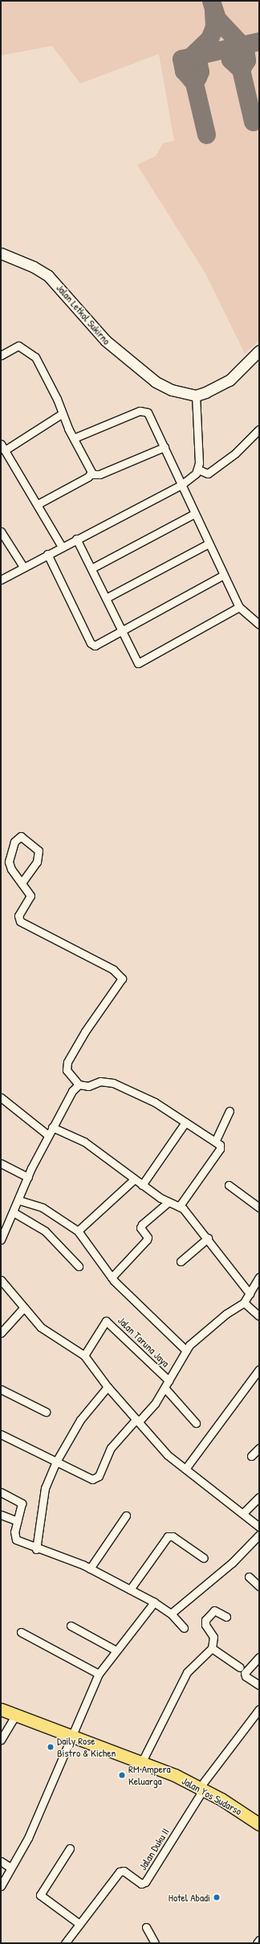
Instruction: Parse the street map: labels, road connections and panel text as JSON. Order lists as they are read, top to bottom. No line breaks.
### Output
{"streets":{"highway":["Jalan Yos Sudarso"],"main road":["Jalan Letkol Sukirno"],"street":["Jalan Taruna Jaya","Jalan Duku II"]},"crossings":[["Jalan Yos Sudarso","Jalan Duku II"]],"places":["Daily Rose Bistro & Kichen","RM Ampera Keluarga","Hotel Abadi"]}
